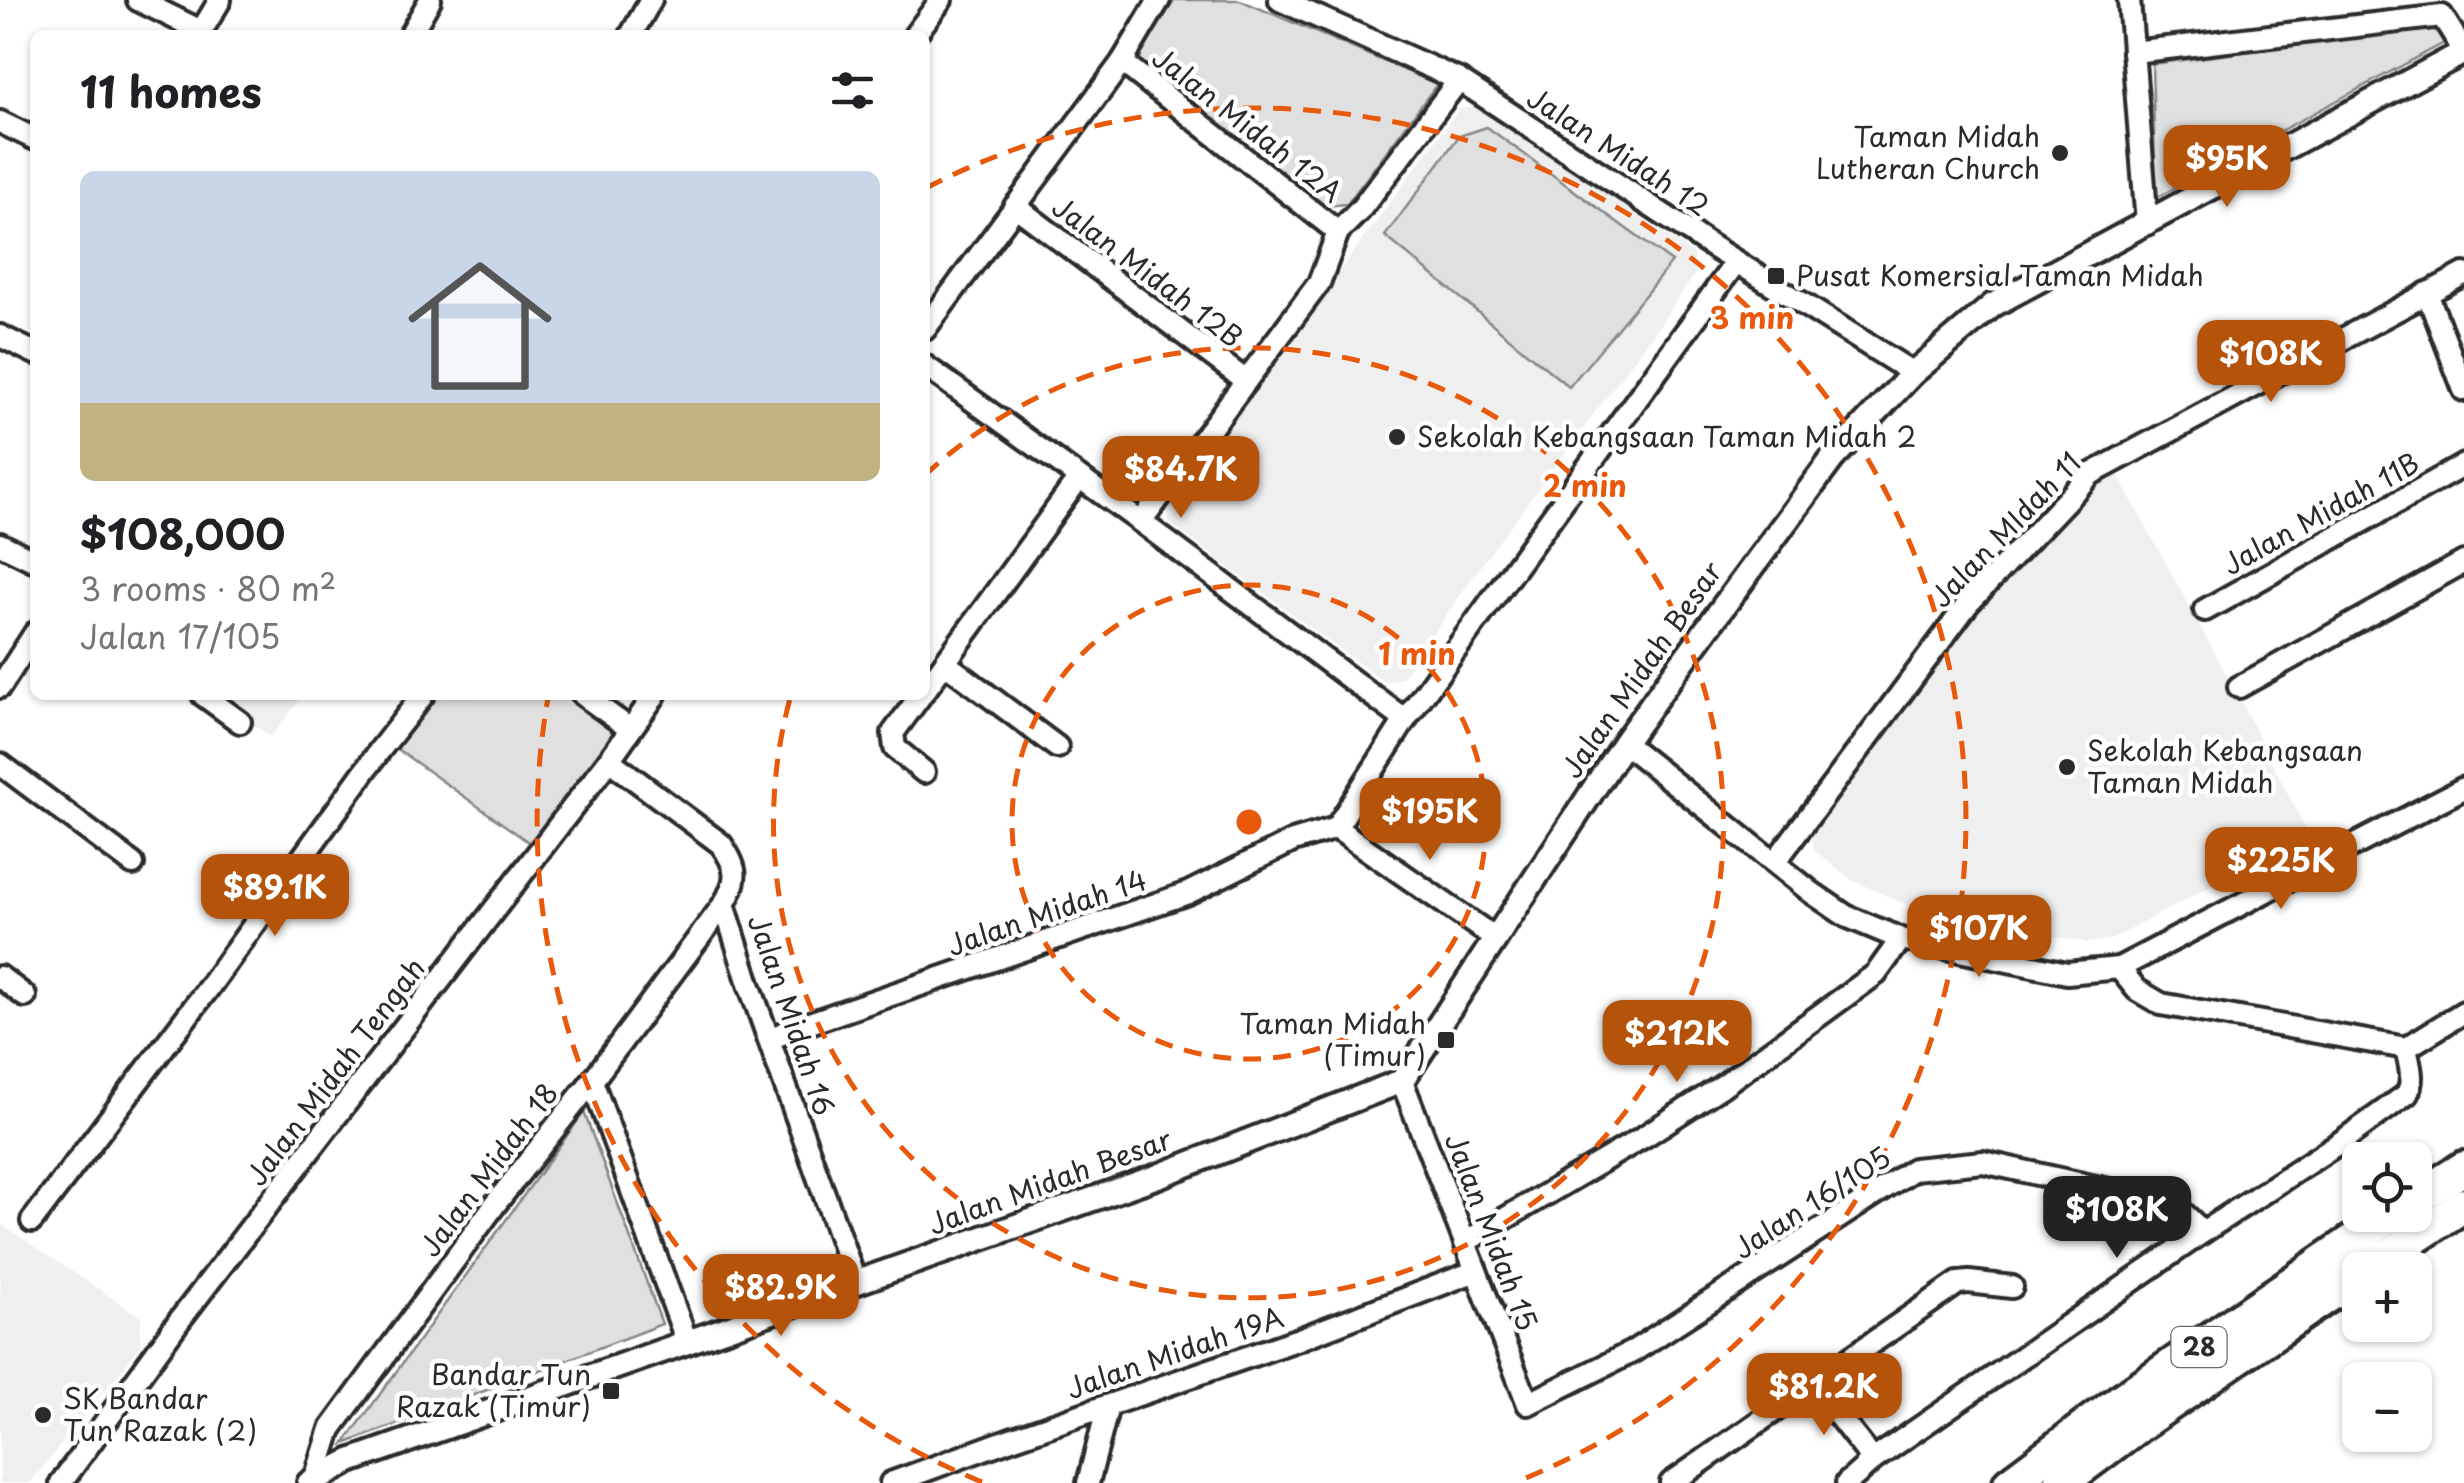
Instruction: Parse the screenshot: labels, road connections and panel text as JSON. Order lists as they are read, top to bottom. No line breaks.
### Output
{"streets":{"highway":["28"],"street":["Jalan Midah 12A","Jalan Midah 12","Jalan Midah 12B","Jalan Midah 11B","Jalan MIdah 11","Jalan Midah Besar","Jalan Midah 14","Jalan Midah 16","Jalan Midah Tengah","Jalan Midah 18","Jalan 16/105","Jalan Midah 15","Jalan Midah 19A"]},"crossings":[["Jalan Midah 12","Jalan Midah Besar"],["Jalan Midah Besar","Jalan Midah 16"],["Jalan Midah Besar","Jalan Midah 18"],["Jalan Midah Besar","Jalan Midah 15"],["Jalan Midah 14","Jalan Midah 16"],["Jalan Midah 16","Jalan Midah Tengah"],["Jalan Midah 16","Jalan Midah 18"],["Jalan 16/105","Jalan Midah 15"],["Jalan Midah 15","Jalan Midah 19A"]],"places":{"other":["Taman Midah Lutheran Church","Sekolah Kebangsaan Taman Midah 2","Sekolah Kebangsaan Taman Midah","SK Bandar Tun Razak (2)"],"transit":["Pusat Komersial Taman Midah","Taman Midah (Timur)","Bandar Tun Razak (Timur)"]},"page":{"heading":"11 homes","price":["$95K","$108K","$84.7K","$195K","$225K","$89.1K","$107K","$212K","$108K","$82.9K","$81.2K"],"list":[{"name":"$108,000","note":"3 rooms · 80 m² · Jalan 17/105"}],"map_buttons":["+","−"]},"rings":["3 min","2 min","1 min"]}
